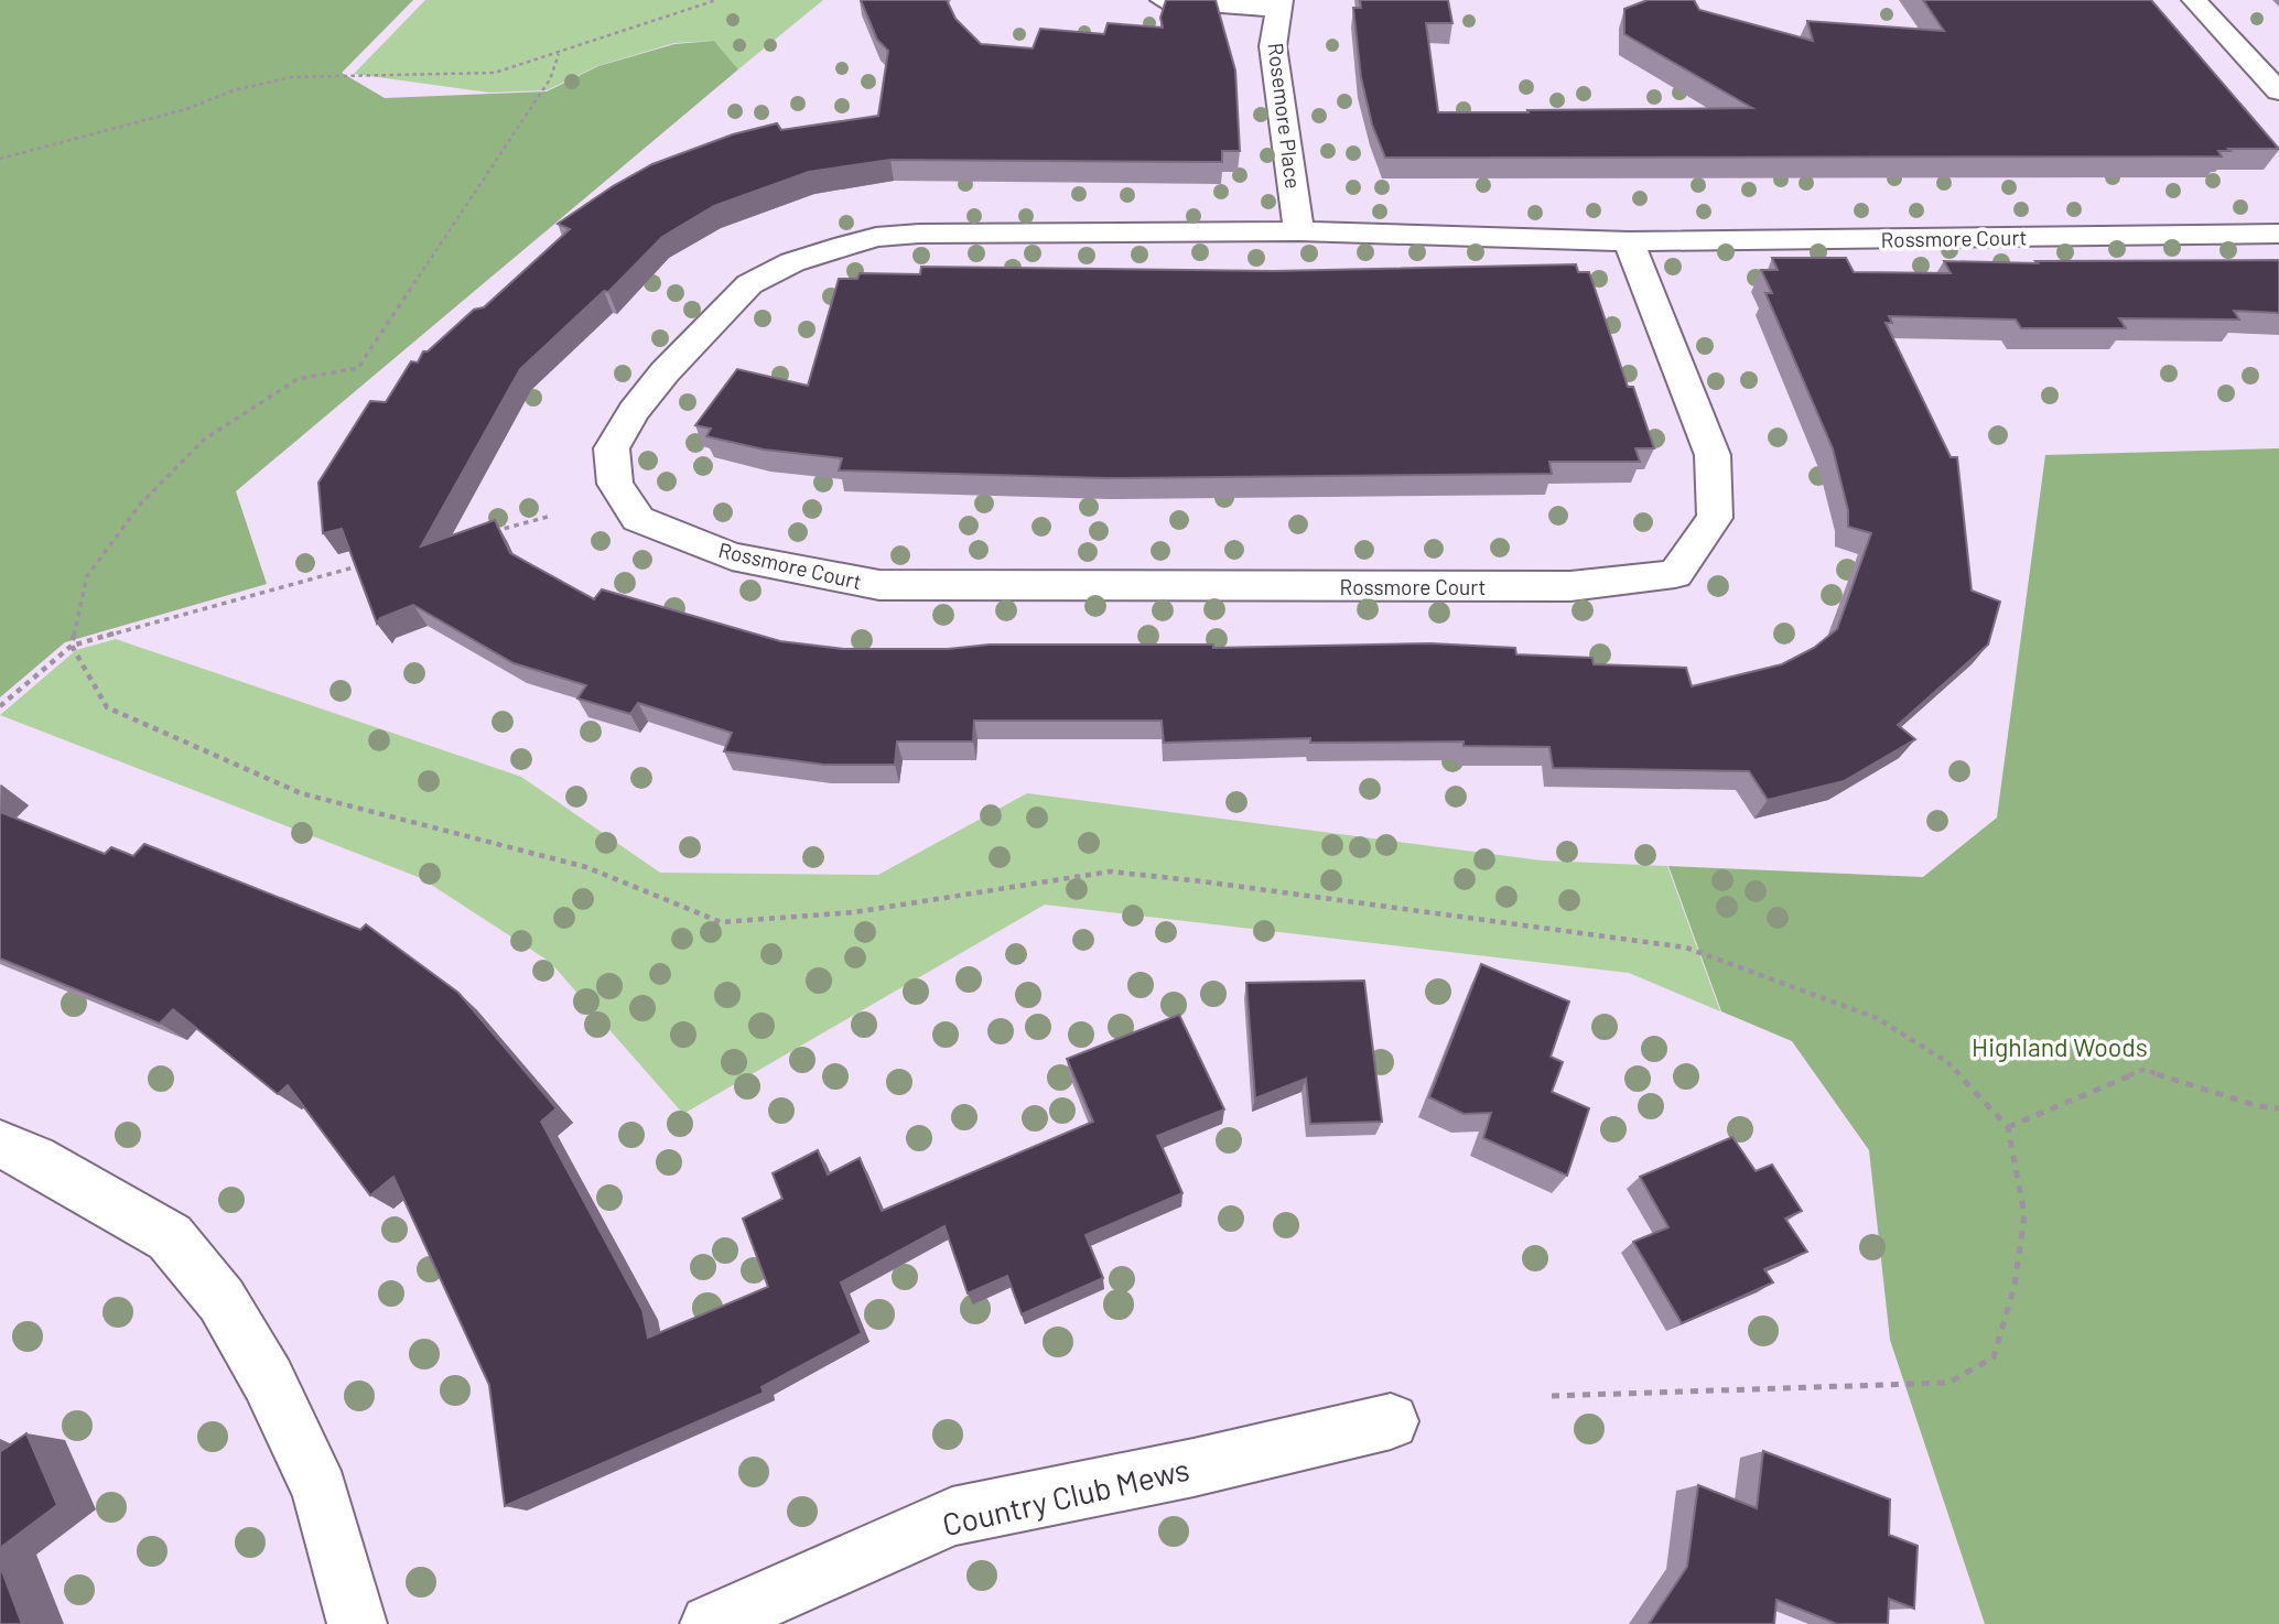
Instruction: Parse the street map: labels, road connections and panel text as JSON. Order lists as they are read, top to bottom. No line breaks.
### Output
{"streets":{"street":["Rosemore Place","Rossmore Court","Country Club Mews"]},"crossings":[["Rosemore Place","Rossmore Court"]],"parks":["Highland Woods"]}
